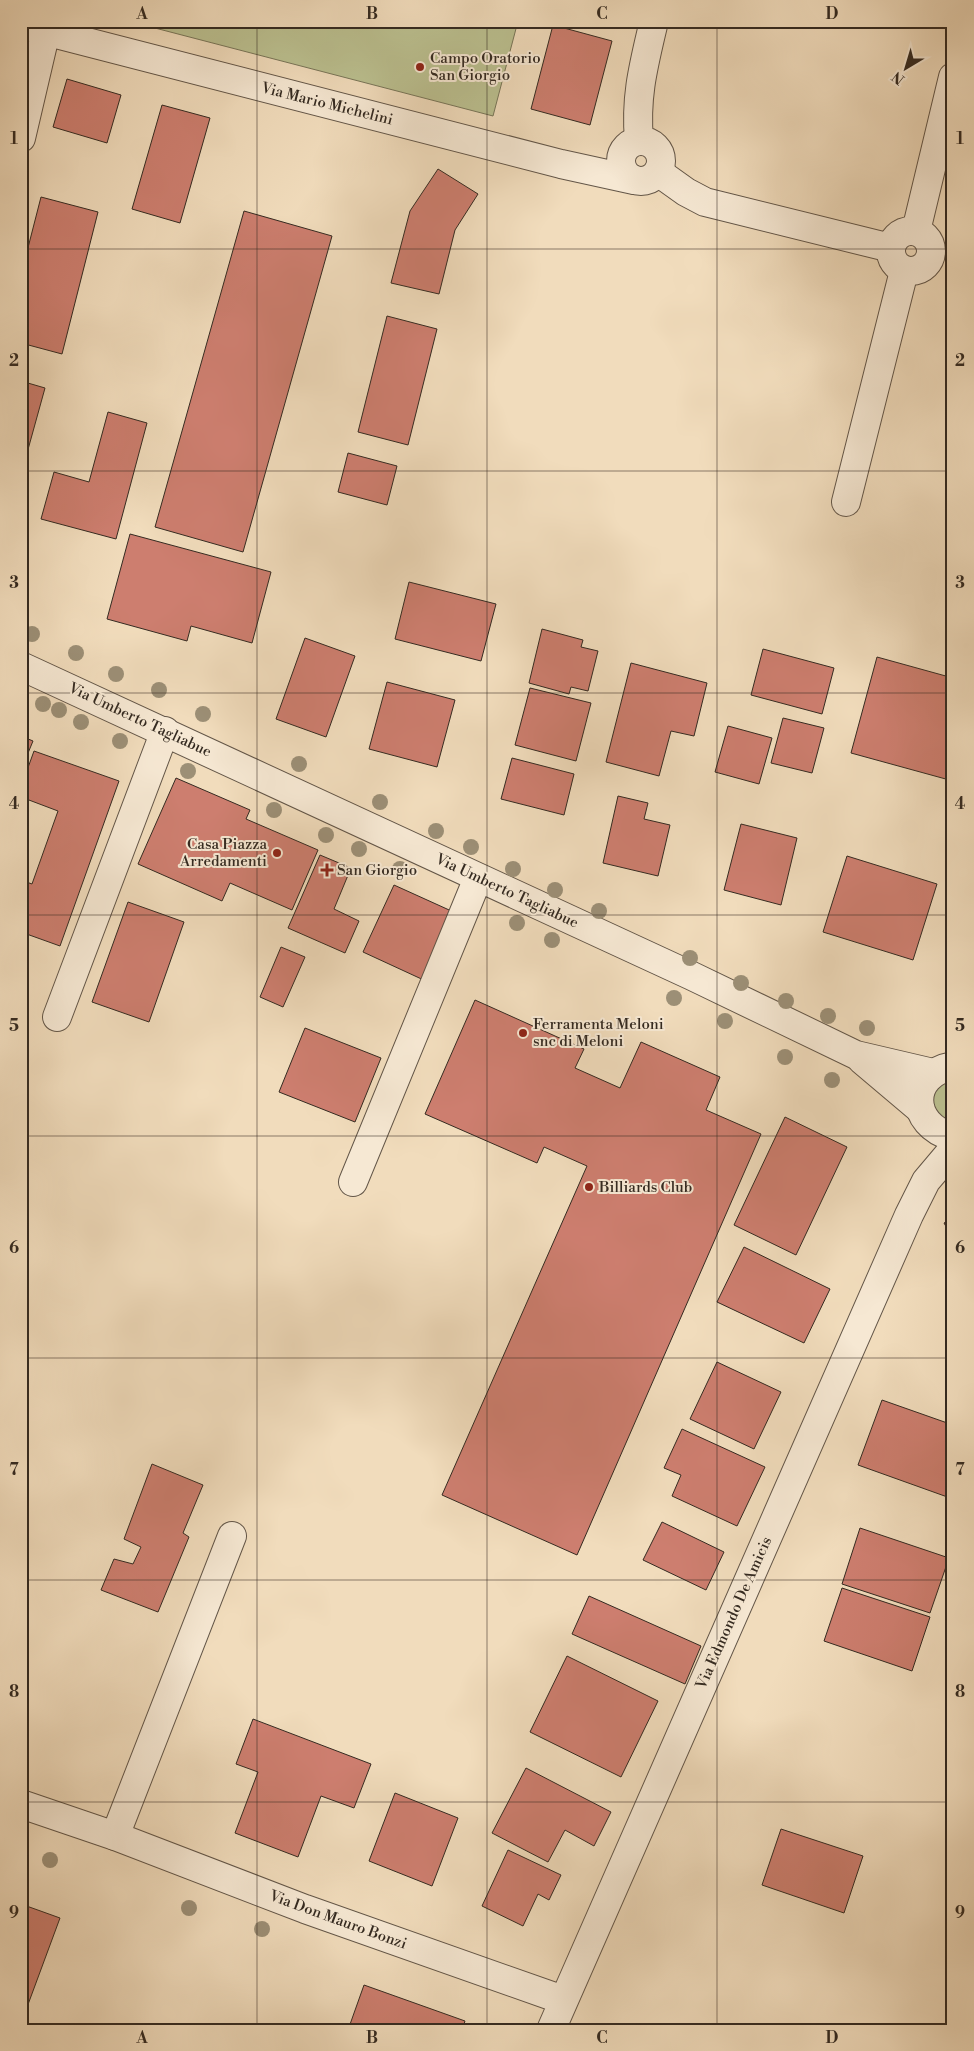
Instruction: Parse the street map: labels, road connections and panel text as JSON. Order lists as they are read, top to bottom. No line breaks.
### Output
{"streets":{"street":["Via Mario Michelini","Via Umberto Tagliabue","Via Edmondo De Amicis","Via Don Mauro Bonzi"]},"crossings":[["Via Umberto Tagliabue","Via Edmondo De Amicis"],["Via Edmondo De Amicis","Via Don Mauro Bonzi"]],"places":{"other":["Campo Oratorio San Giorgio","Casa Piazza Arredamenti","Ferramenta Meloni snc di Meloni","Billiards Club"],"health":["San Giorgio"]},"north":"bottom left","grid":{"columns":["A","B","C","D"],"rows":["1","2","3","4","5","6","7","8","9"]}}
